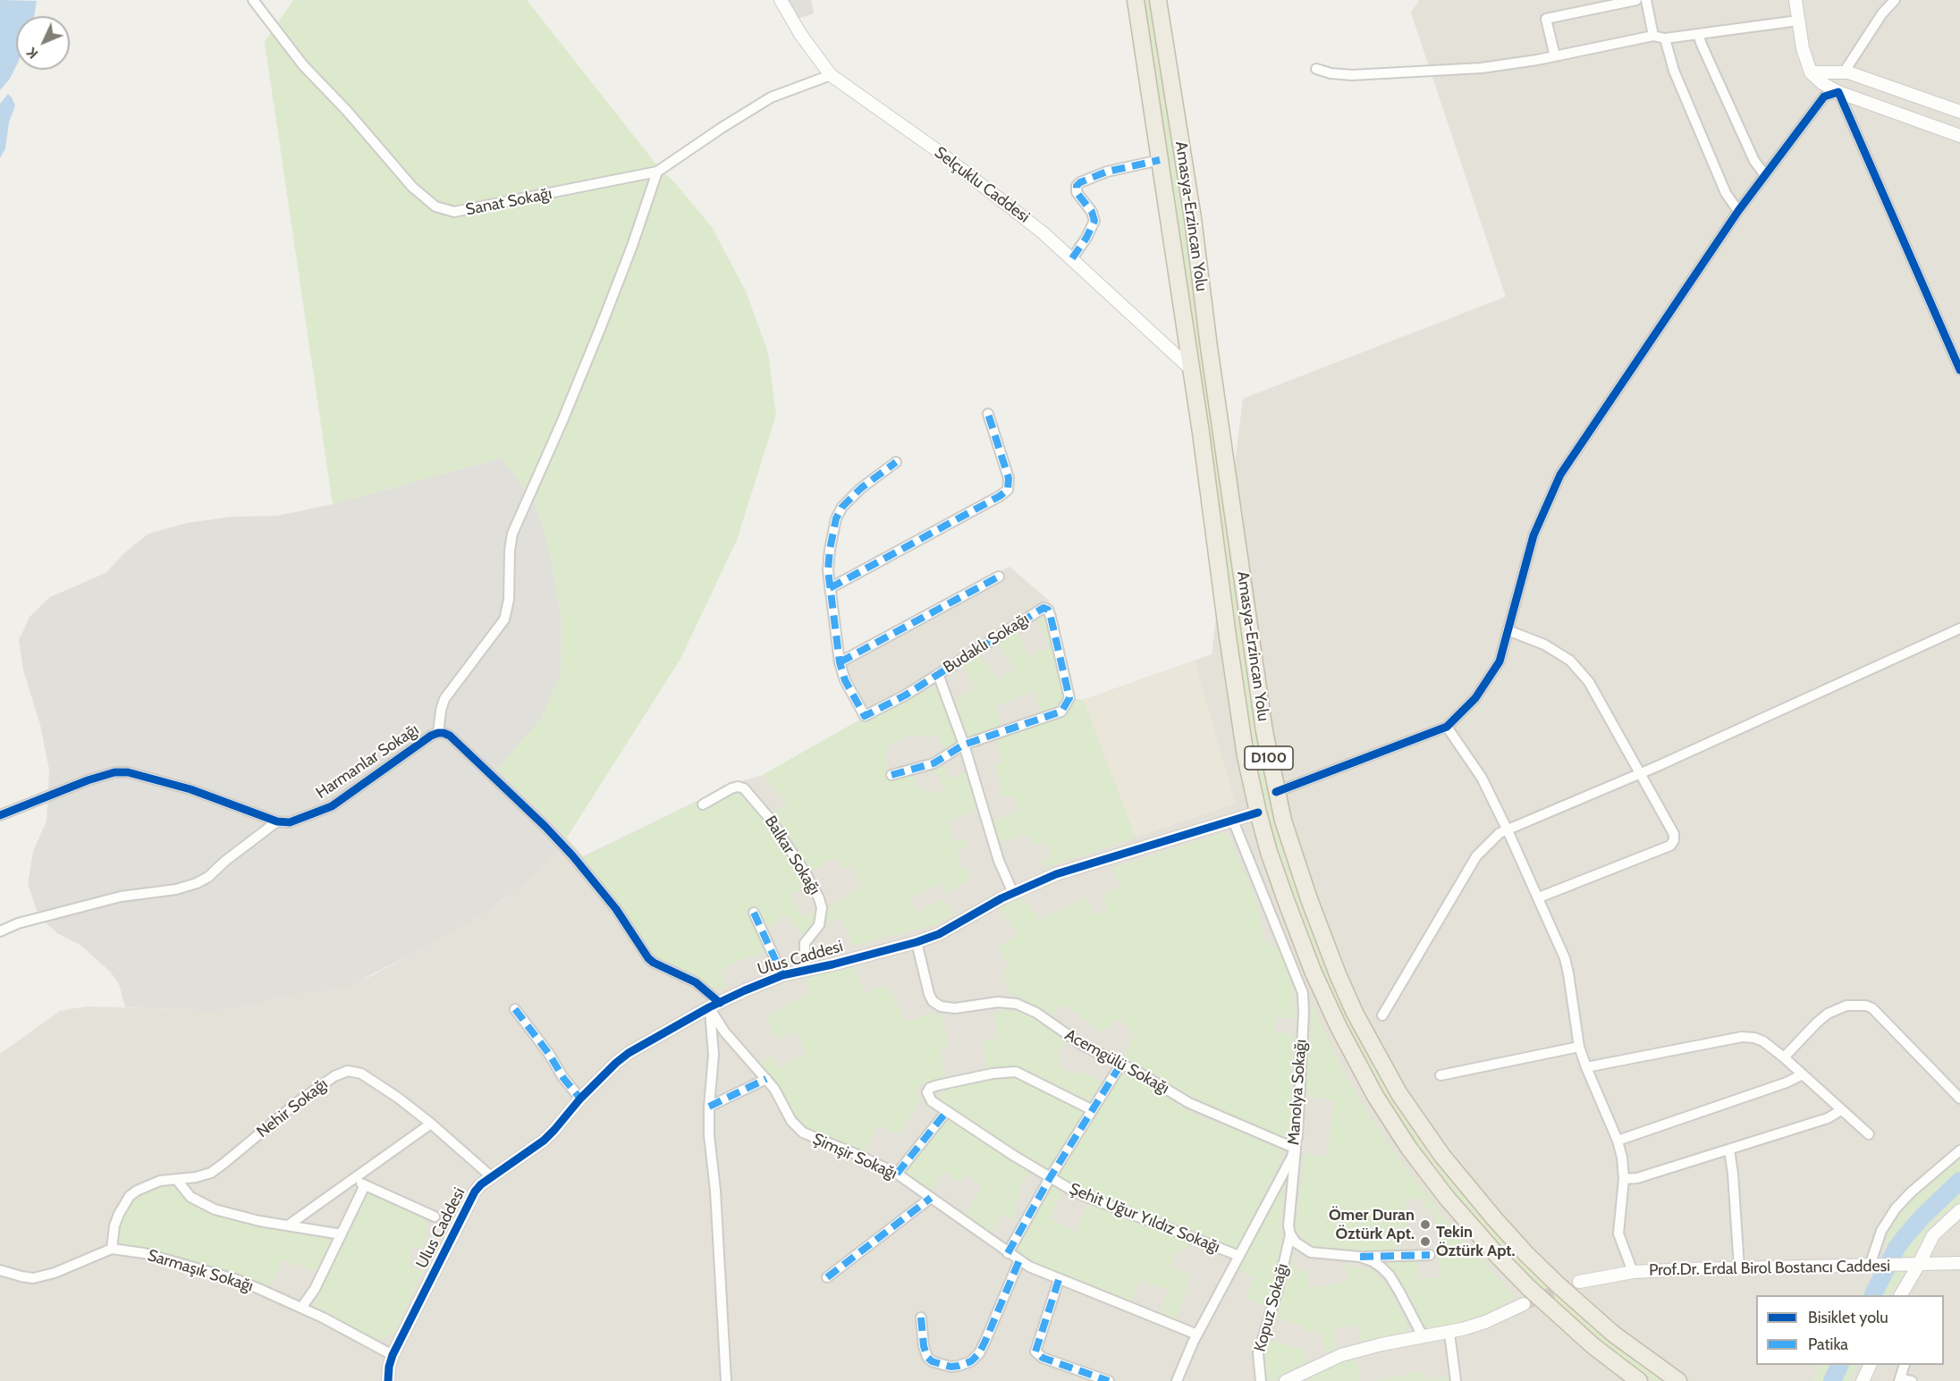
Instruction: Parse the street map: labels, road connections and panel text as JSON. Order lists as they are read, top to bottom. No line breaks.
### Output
{"streets":{"highway":["Amasya-Erzincan Yolu","D100"],"street":["Selçuklu Caddesi","Sanat Sokağı","Budaklı Sokağı","Harmanlar Sokağı","Balkar Sokağı","Ulus Caddesi","Acemgülü Sokağı","Manolya Sokağı","Nehir Sokağı","Şimşir Sokağı","Şehit Uğur Yıldız Sokağı","Prof.Dr. Erdal Birol Bostancı Caddesi","Sarmaşık Sokağı","Kopuz Sokağı"]},"crossings":[["Selçuklu Caddesi","Sanat Sokağı"],["Selçuklu Caddesi","Amasya-Erzincan Yolu"],["Amasya-Erzincan Yolu","Ulus Caddesi"],["Budaklı Sokağı","Ulus Caddesi"],["Harmanlar Sokağı","Ulus Caddesi"],["Harmanlar Sokağı","Şimşir Sokağı"],["Balkar Sokağı","Ulus Caddesi"],["Ulus Caddesi","Acemgülü Sokağı"],["Ulus Caddesi","Manolya Sokağı"],["Ulus Caddesi","Nehir Sokağı"],["Ulus Caddesi","Şimşir Sokağı"],["Ulus Caddesi","Sarmaşık Sokağı"],["Acemgülü Sokağı","Manolya Sokağı"],["Acemgülü Sokağı","Şehit Uğur Yıldız Sokağı"],["Acemgülü Sokağı","Kopuz Sokağı"],["Manolya Sokağı","Şimşir Sokağı"],["Manolya Sokağı","Şehit Uğur Yıldız Sokağı"],["Manolya Sokağı","Kopuz Sokağı"],["Nehir Sokağı","Sarmaşık Sokağı"],["Şimşir Sokağı","Şehit Uğur Yıldız Sokağı"]],"places":["Ömer Duran Öztürk Apt.","Tekin Öztürk Apt."],"legend":["Bisiklet yolu","Patika"],"north":"bottom left"}
